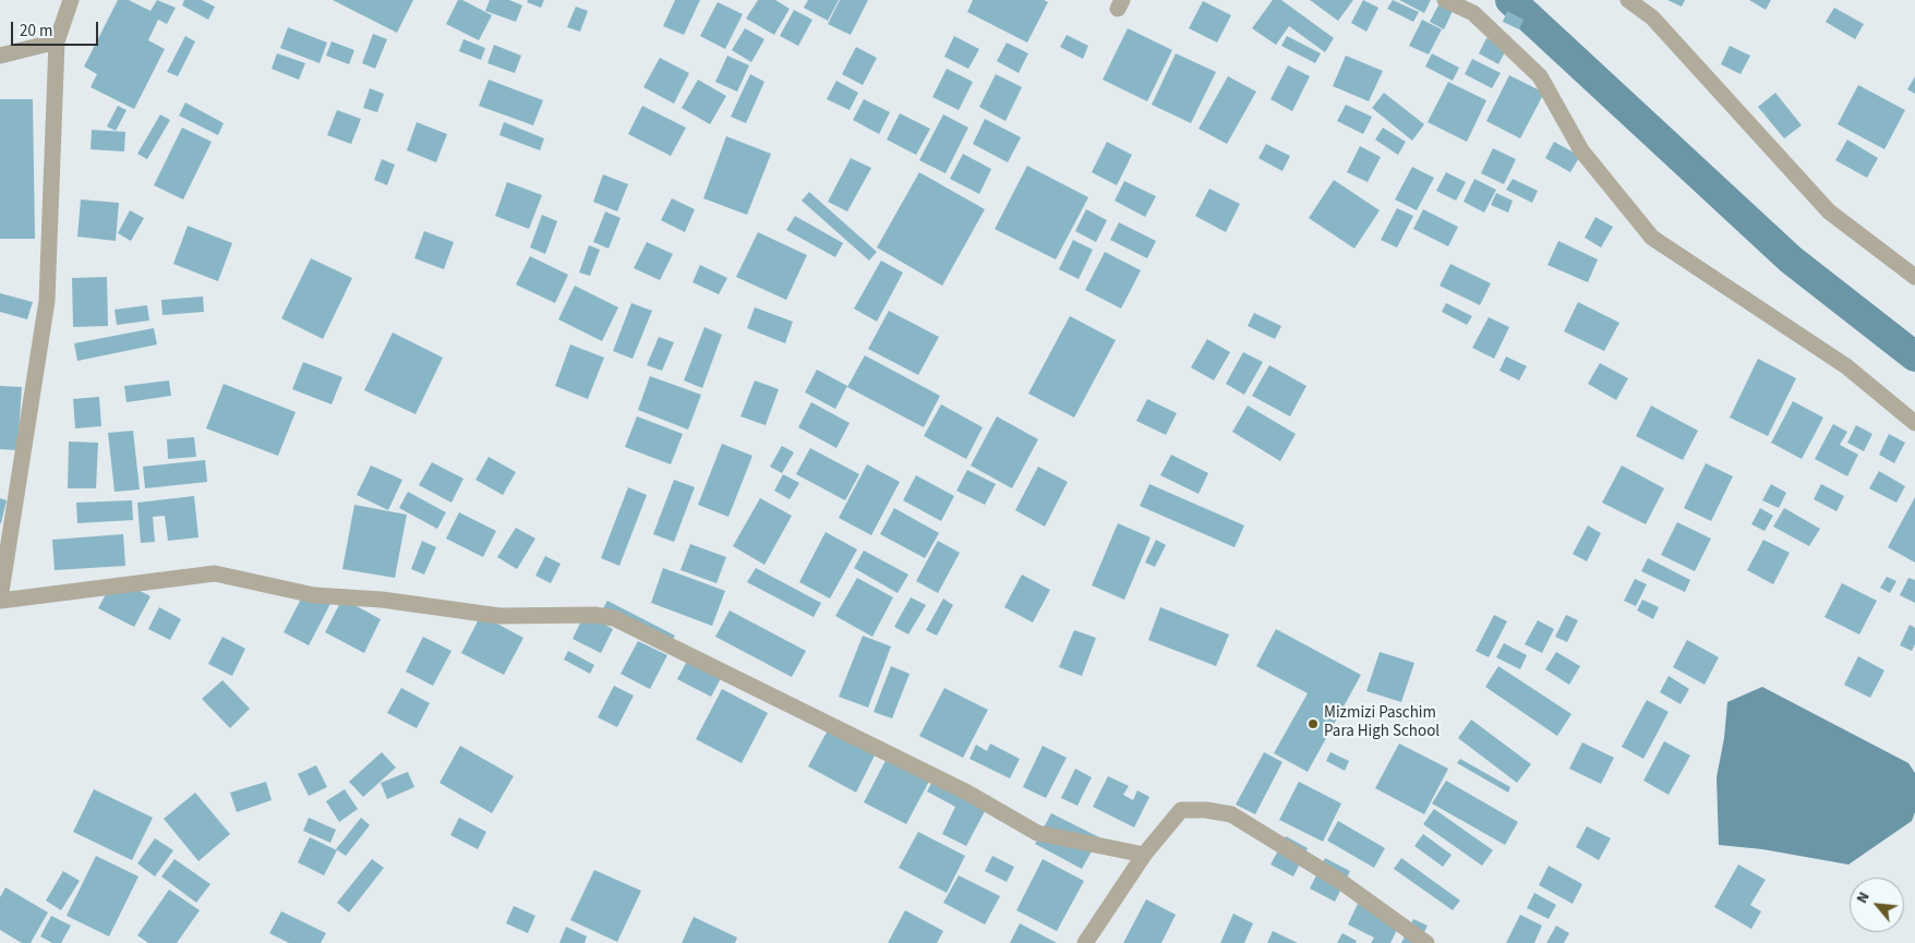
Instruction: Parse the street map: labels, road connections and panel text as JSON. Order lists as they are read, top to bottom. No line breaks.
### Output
{"places":["Mizmizi Paschim Para High School"],"scale_bar":"20 m","north":"top left"}
